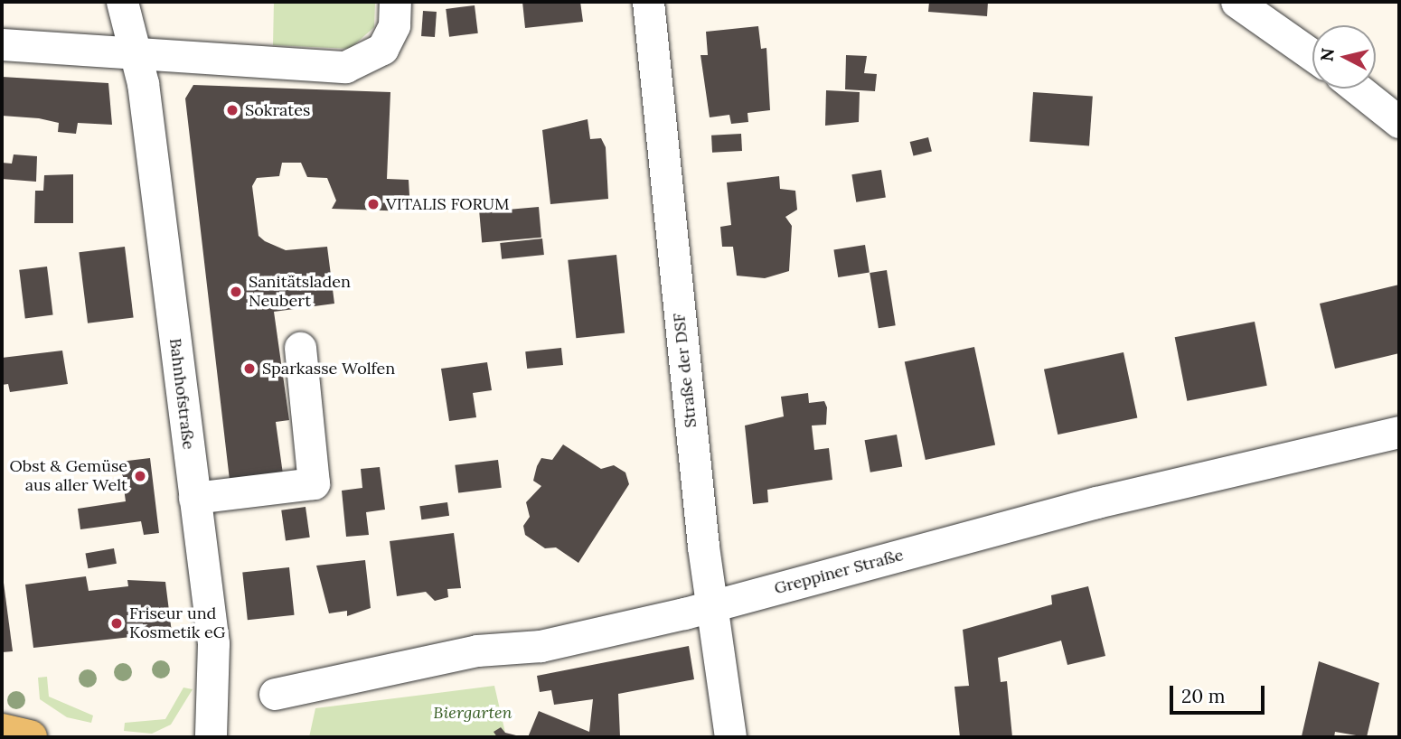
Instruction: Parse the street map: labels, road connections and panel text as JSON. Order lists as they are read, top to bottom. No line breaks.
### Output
{"streets":{"street":["Straße der DSF","Bahnhofstraße","Greppiner Straße"]},"crossings":[["Straße der DSF","Greppiner Straße"]],"parks":["Biergarten"],"places":["Sokrates","VITALIS FORUM","Sanitätsladen Neubert","Sparkasse Wolfen","Obst & Gemüse aus aller Welt","Friseur und Kosmetik eG"],"scale_bar":"20 m","north":"left"}
